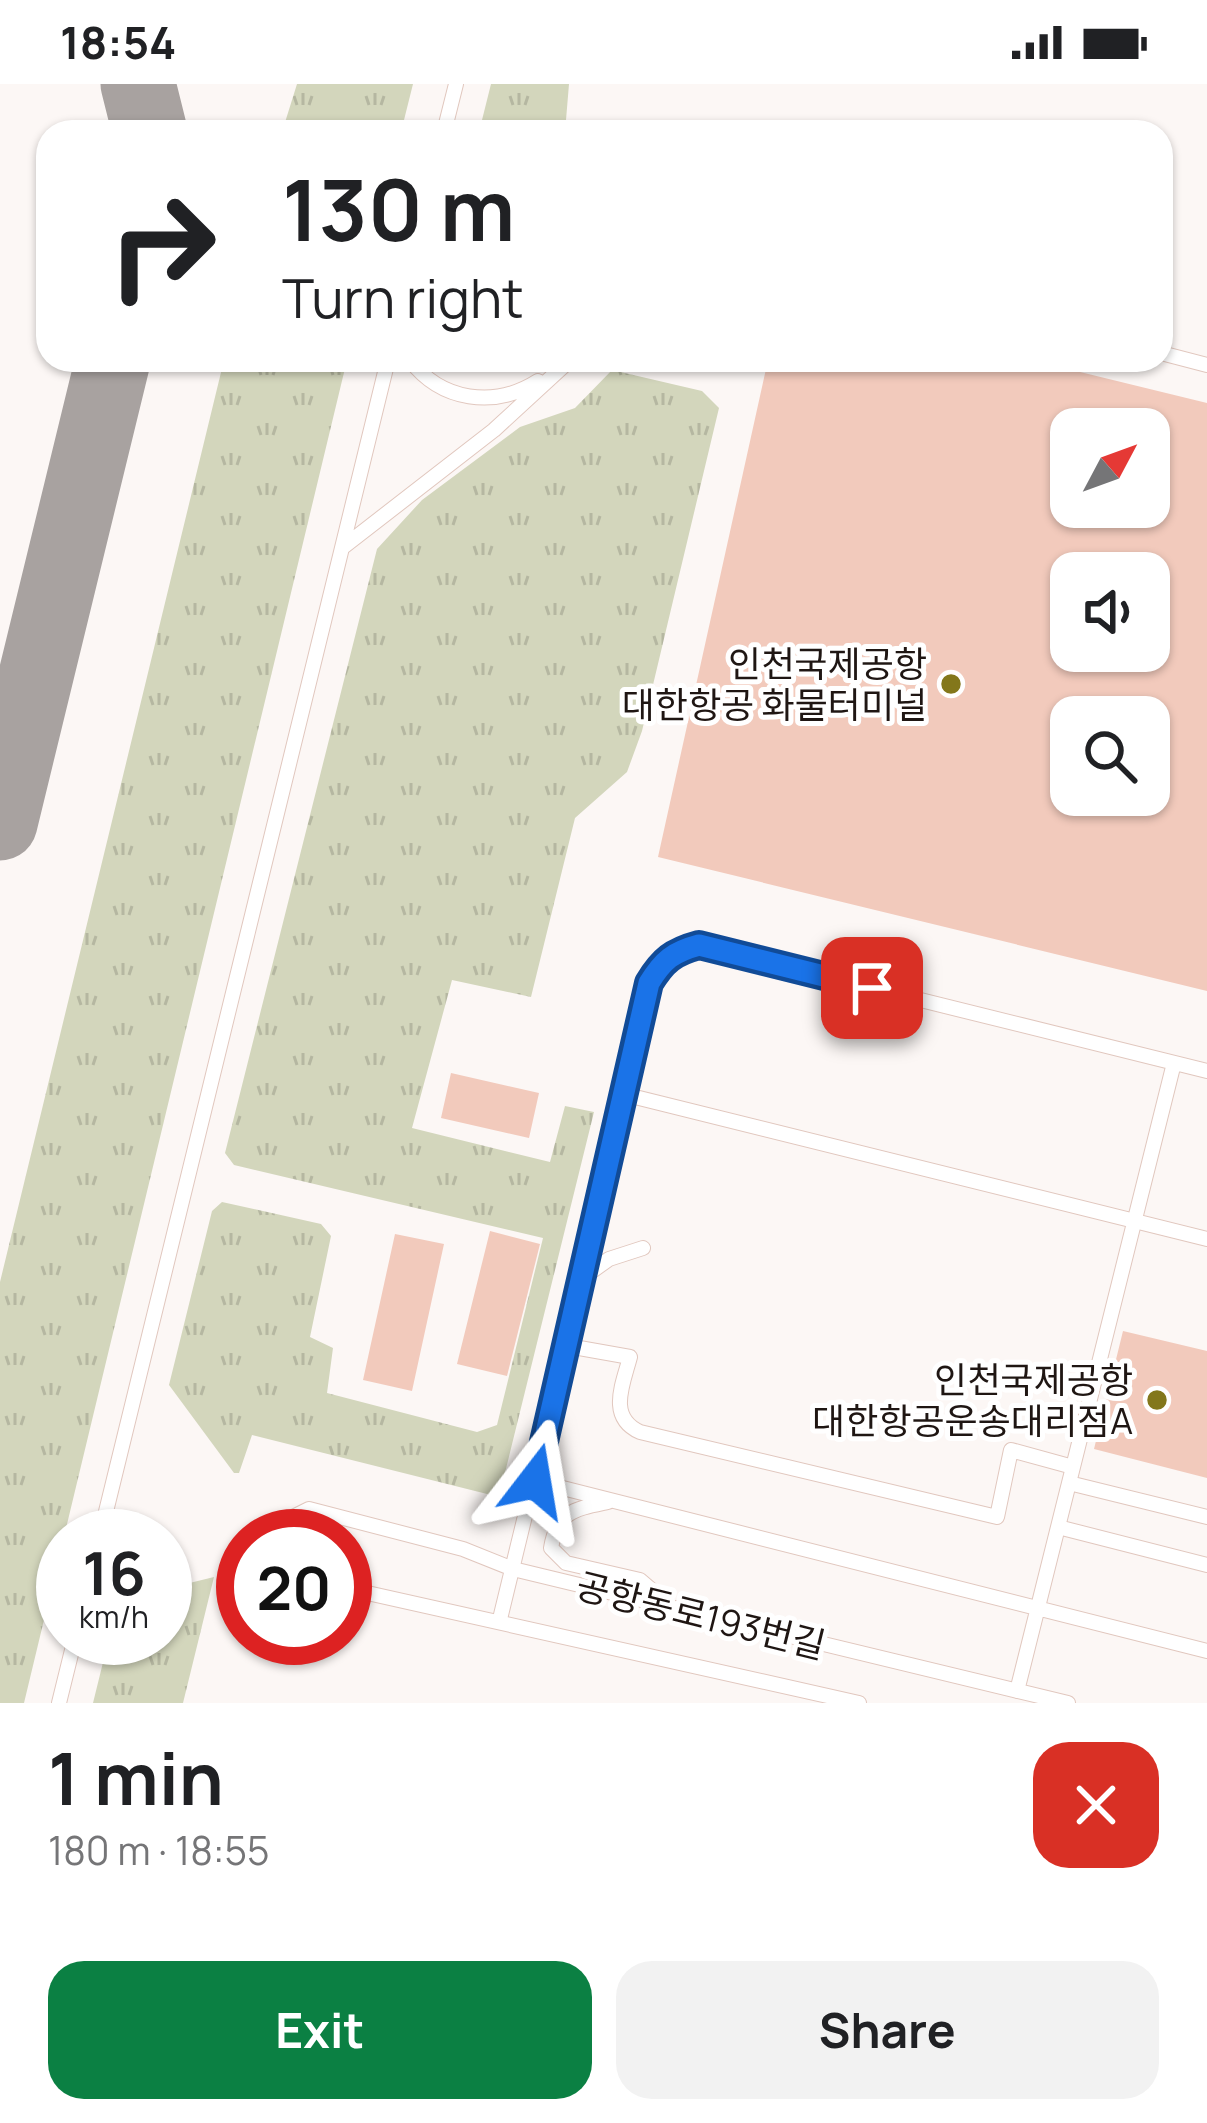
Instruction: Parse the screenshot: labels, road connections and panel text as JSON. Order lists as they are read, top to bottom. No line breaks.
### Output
{"streets":{"lane":["공항동로193번길"]},"places":["인천국제공항 대한항공 화물터미널","인천국제공항 대한항공운송대리점A"],"north":"top right","page":{"status":"18:54","turn":["130 m","Turn right"],"speed":"16 km/h","limit":"20","heading":["1 min","180 m · 18:55"],"buttons":["Exit","Share"]}}
